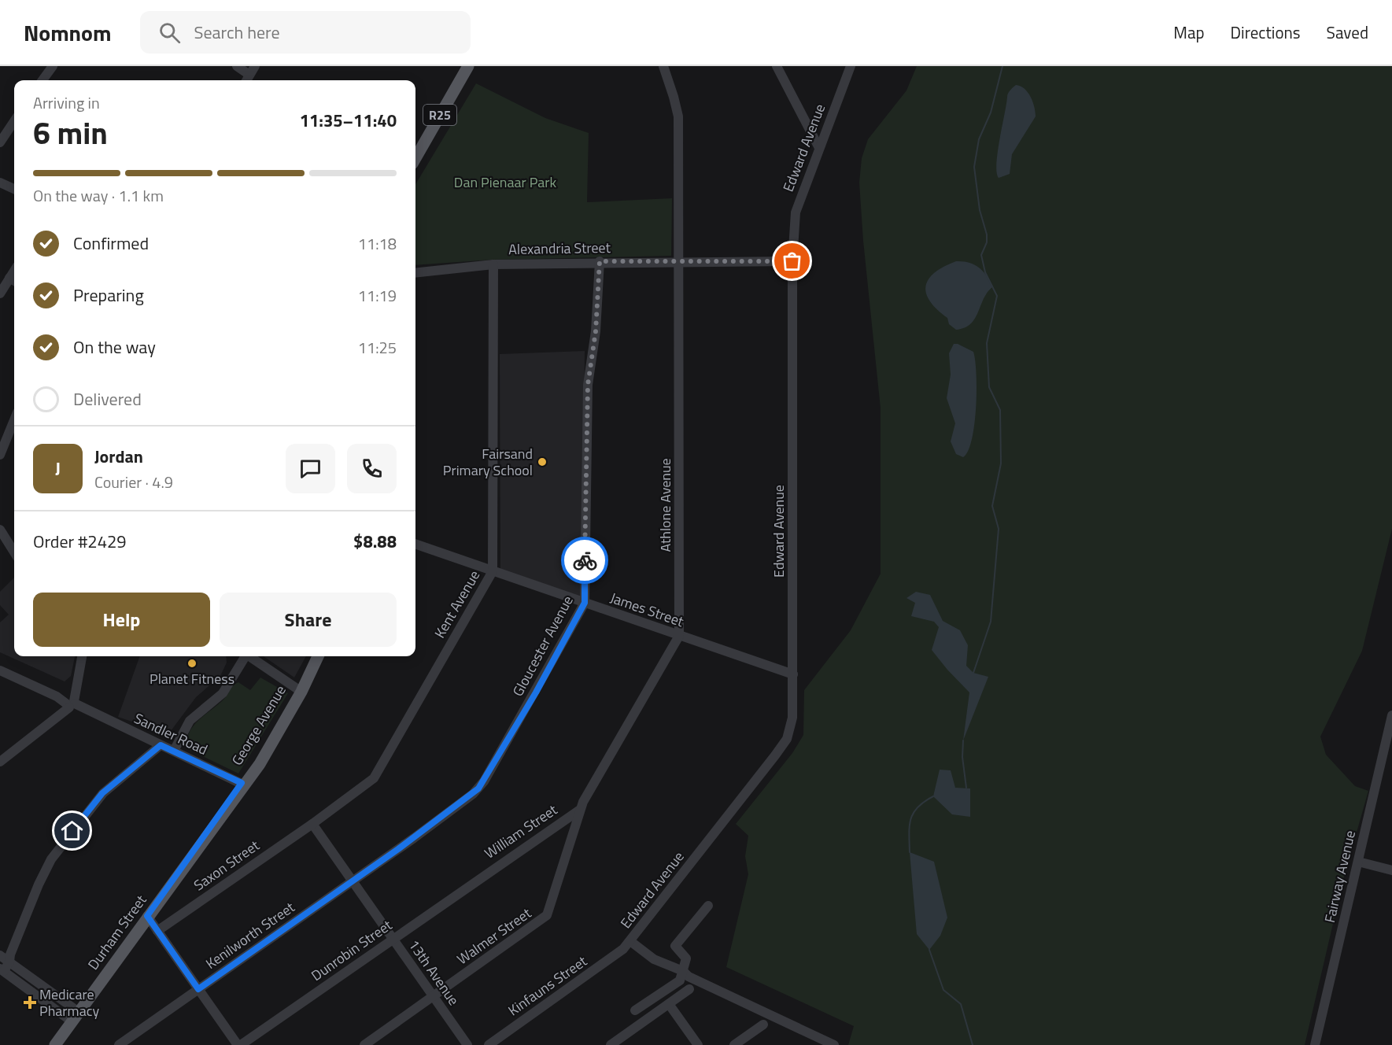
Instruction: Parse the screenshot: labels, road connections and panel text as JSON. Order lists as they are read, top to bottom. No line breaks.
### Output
{"streets":{"main road":["R25","George Avenue","Durham Street"],"street":["Edward Avenue","Alexandria Street","Athlone Avenue","Kent Avenue","James Street","Gloucester Avenue","Sandler Road","William Street","Saxon Street","Fairway Avenue","Kenilworth Street","Walmer Street","Dunrobin Street","13th Avenue","Kinfauns Street"]},"crossings":[["Edward Avenue","Alexandria Street"],["Edward Avenue","James Street"],["Edward Avenue","Kinfauns Street"],["Alexandria Street","Athlone Avenue"],["Alexandria Street","Kent Avenue"],["Alexandria Street","Gloucester Avenue"],["Athlone Avenue","James Street"],["Athlone Avenue","William Street"],["Athlone Avenue","Walmer Street"],["Kent Avenue","James Street"],["Kent Avenue","Saxon Street"],["Kent Avenue","13th Avenue"],["James Street","Gloucester Avenue"],["Gloucester Avenue","Kenilworth Street"],["George Avenue","Sandler Road"],["George Avenue","Durham Street"],["Sandler Road","Durham Street"],["William Street","Dunrobin Street"],["Saxon Street","13th Avenue"],["Kenilworth Street","13th Avenue"],["Walmer Street","13th Avenue"],["Dunrobin Street","13th Avenue"]],"parks":["Dan Pienaar Park"],"places":{"other":["Fairsand Primary School","Planet Fitness"],"health":["Medicare Pharmacy"]},"page":{"header":"Nomnom","search":"Search here","nav":["Map","Directions","Saved"],"heading":["6 min","Arriving in","11:35–11:40"],"panel":["Jordan","Courier · 4.9","Order #2429","$8.88"],"bar":"On the way · 1.1 km","list":[["Confirmed","11:18"],["Preparing","11:19"],["On the way","11:25"],"Delivered"],"round":"J","buttons":["Help","Share"]}}
